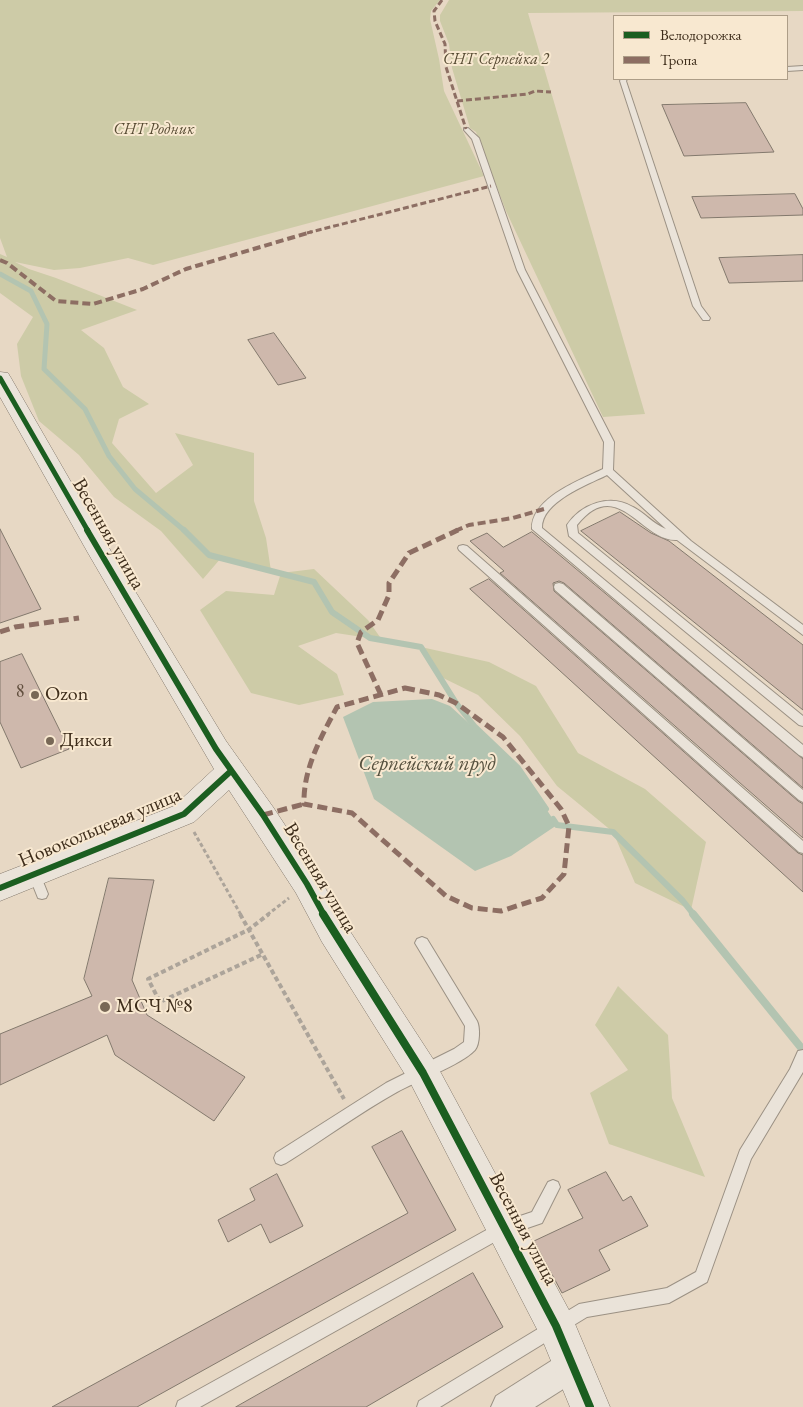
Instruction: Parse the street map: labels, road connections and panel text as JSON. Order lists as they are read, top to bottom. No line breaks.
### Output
{"streets":{"street":["Весенняя улица","Новокольцевая улица"]},"crossings":[["Весенняя улица","Новокольцевая улица"]],"water":["Серпейский пруд"],"parks":["СНТ Серпейка 2","СНТ Родник"],"places":["Ozon","Дикси","МСЧ №8"],"house_numbers":["8"],"legend":["Велодорожка","Тропа"]}
